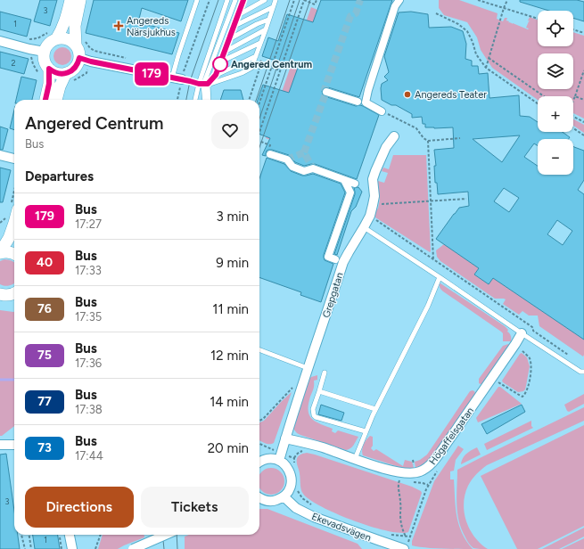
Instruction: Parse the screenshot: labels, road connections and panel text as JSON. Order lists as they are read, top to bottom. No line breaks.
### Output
{"streets":{"street":["Grepgatan","Högaffelsgatan","Ekevadsvägen"]},"crossings":[["Grepgatan","Högaffelsgatan"]],"places":{"health":["Angereds Närsjukhus"],"other":["Angered Centrum","Angereds Teater"]},"lines":["bus line 179"],"house_numbers":["3","1","2","3","1"],"page":{"on_map":"179","map_buttons":["+","−"],"heading":[["Angered Centrum","Bus"],"Departures"],"list":[{"mark":"179","name":"Bus","note":"17:27","value":"3 min"},{"mark":"40","name":"Bus","note":"17:33","value":"9 min"},{"mark":"76","name":"Bus","note":"17:35","value":"11 min"},{"mark":"75","name":"Bus","note":"17:36","value":"12 min"},{"mark":"77","name":"Bus","note":"17:38","value":"14 min"},{"mark":"73","name":"Bus","note":"17:44","value":"20 min"}],"buttons":["Directions","Tickets"]}}
